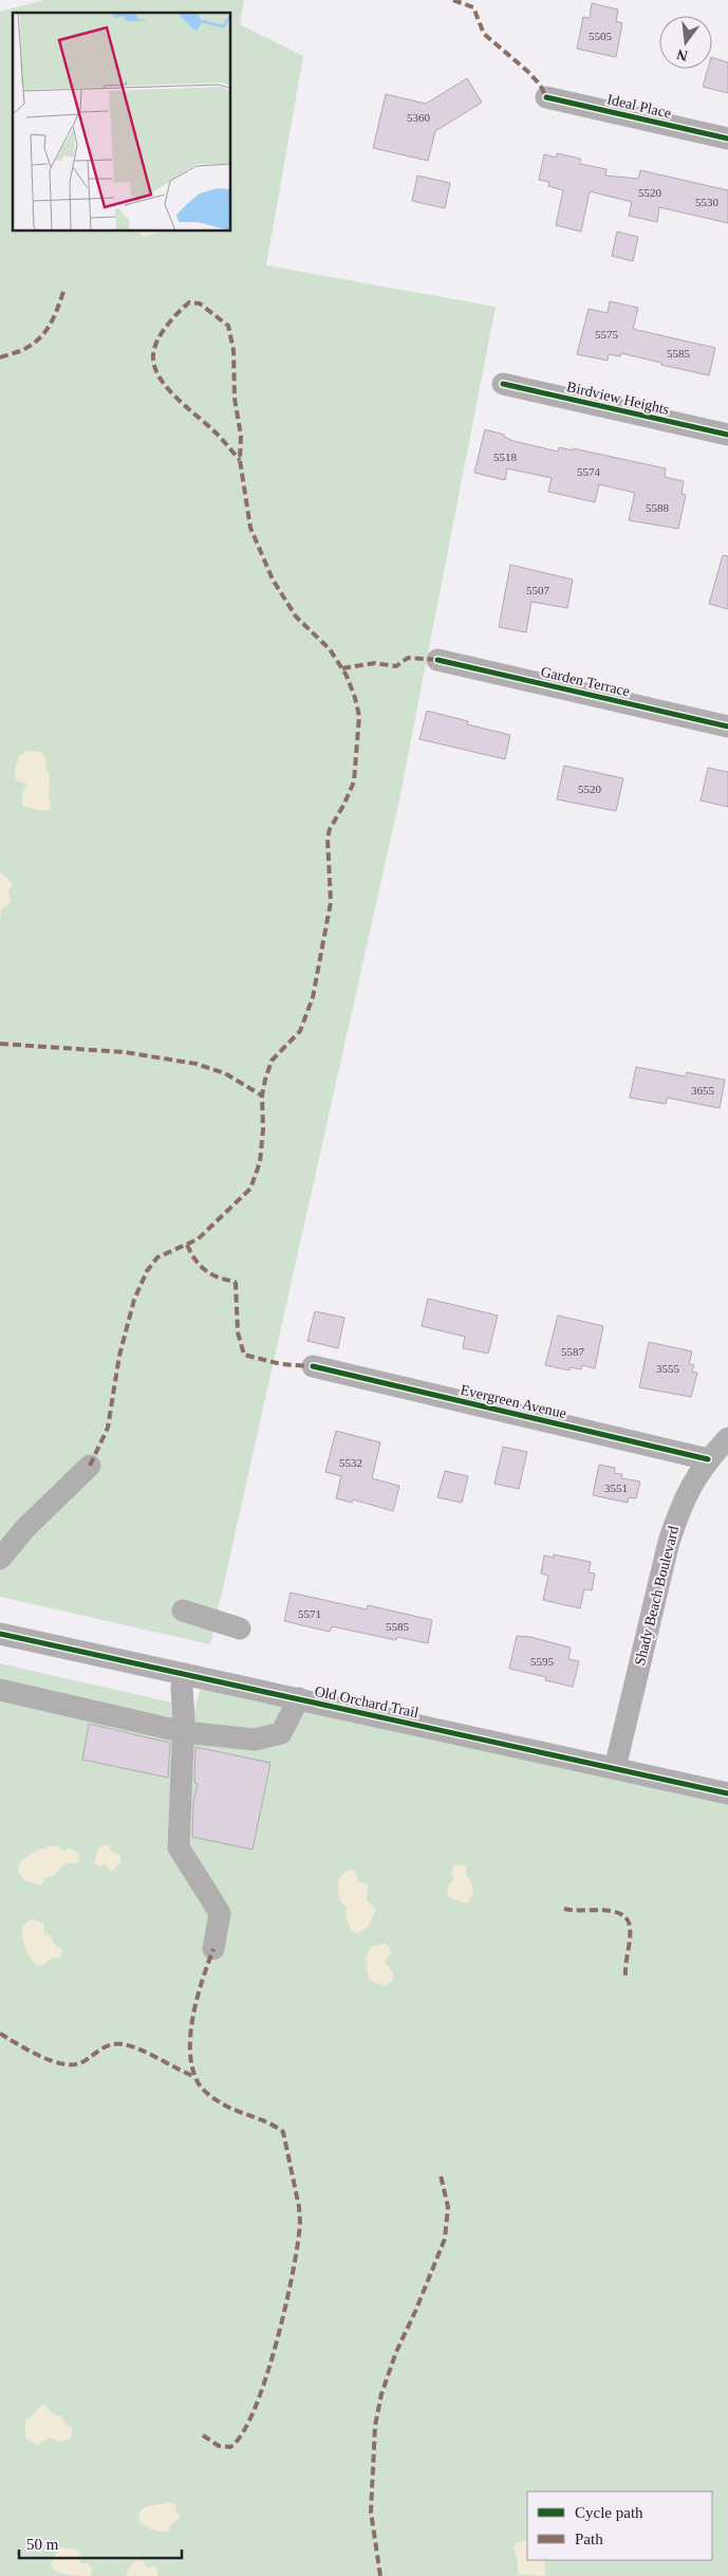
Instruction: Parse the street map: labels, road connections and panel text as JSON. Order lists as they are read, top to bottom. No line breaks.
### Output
{"streets":{"street":["Ideal Place","Birdview Heights","Garden Terrace","Evergreen Avenue","Shady Beach Boulevard","Old Orchard Trail"]},"crossings":[["Evergreen Avenue","Shady Beach Boulevard"],["Shady Beach Boulevard","Old Orchard Trail"]],"house_numbers":["5505","5360","5520","5530","5575","5585","5518","5574","5588","5507","5520","3655","5587","3555","5532","3551","5571","5585","5595"],"legend":["Cycle path","Path"],"scale_bar":"50 m","north":"bottom"}
